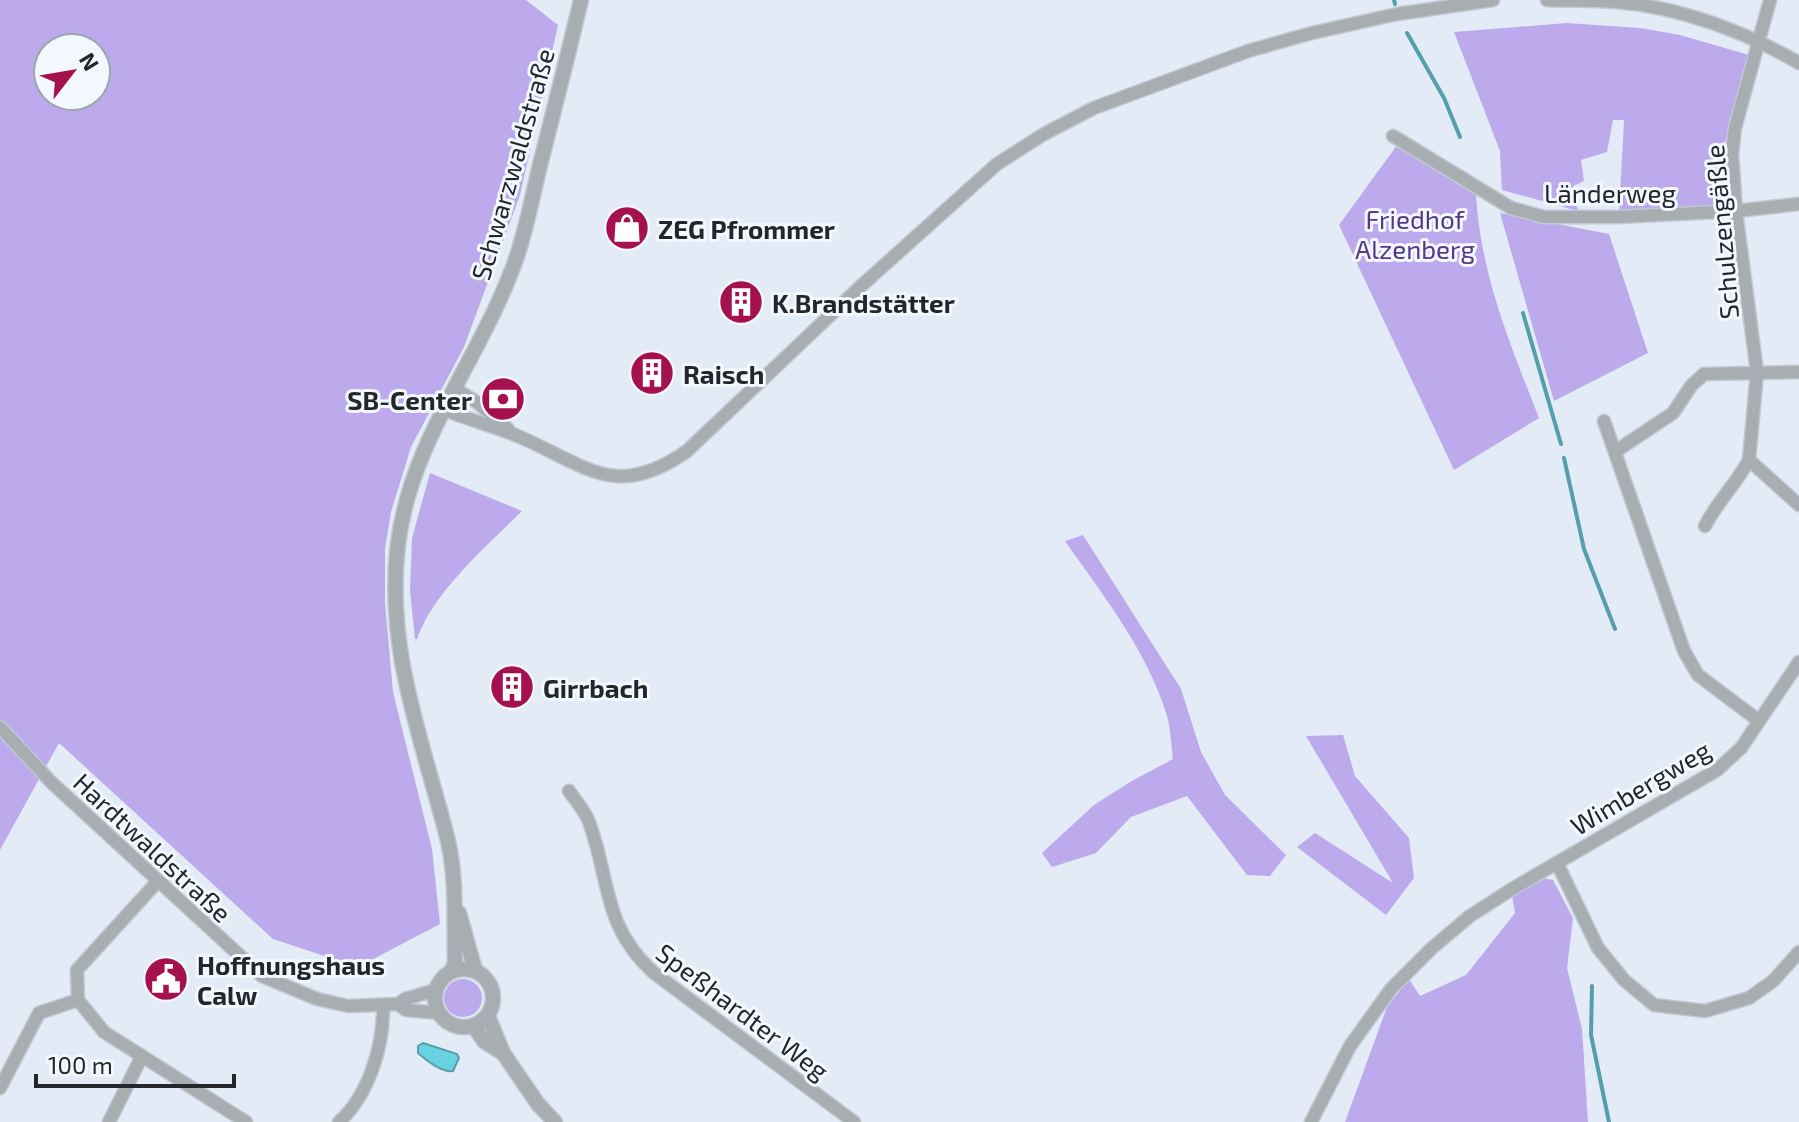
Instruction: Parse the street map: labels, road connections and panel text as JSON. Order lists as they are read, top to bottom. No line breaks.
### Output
{"streets":{"street":["Schwarzwaldstraße","Länderweg","Schulzengäßle","Wimbergweg","Hardtwaldstraße","Speßhardter Weg"]},"crossings":[["Länderweg","Schulzengäßle"]],"parks":["Friedhof Alzenberg"],"places":{"shop":["ZEG Pfrommer"],"building":["K.Brandstätter","Raisch","Girrbach"],"bank":["SB-Center"],"public building":["Hoffnungshaus Calw"]},"scale_bar":"100 m","north":"top right"}
